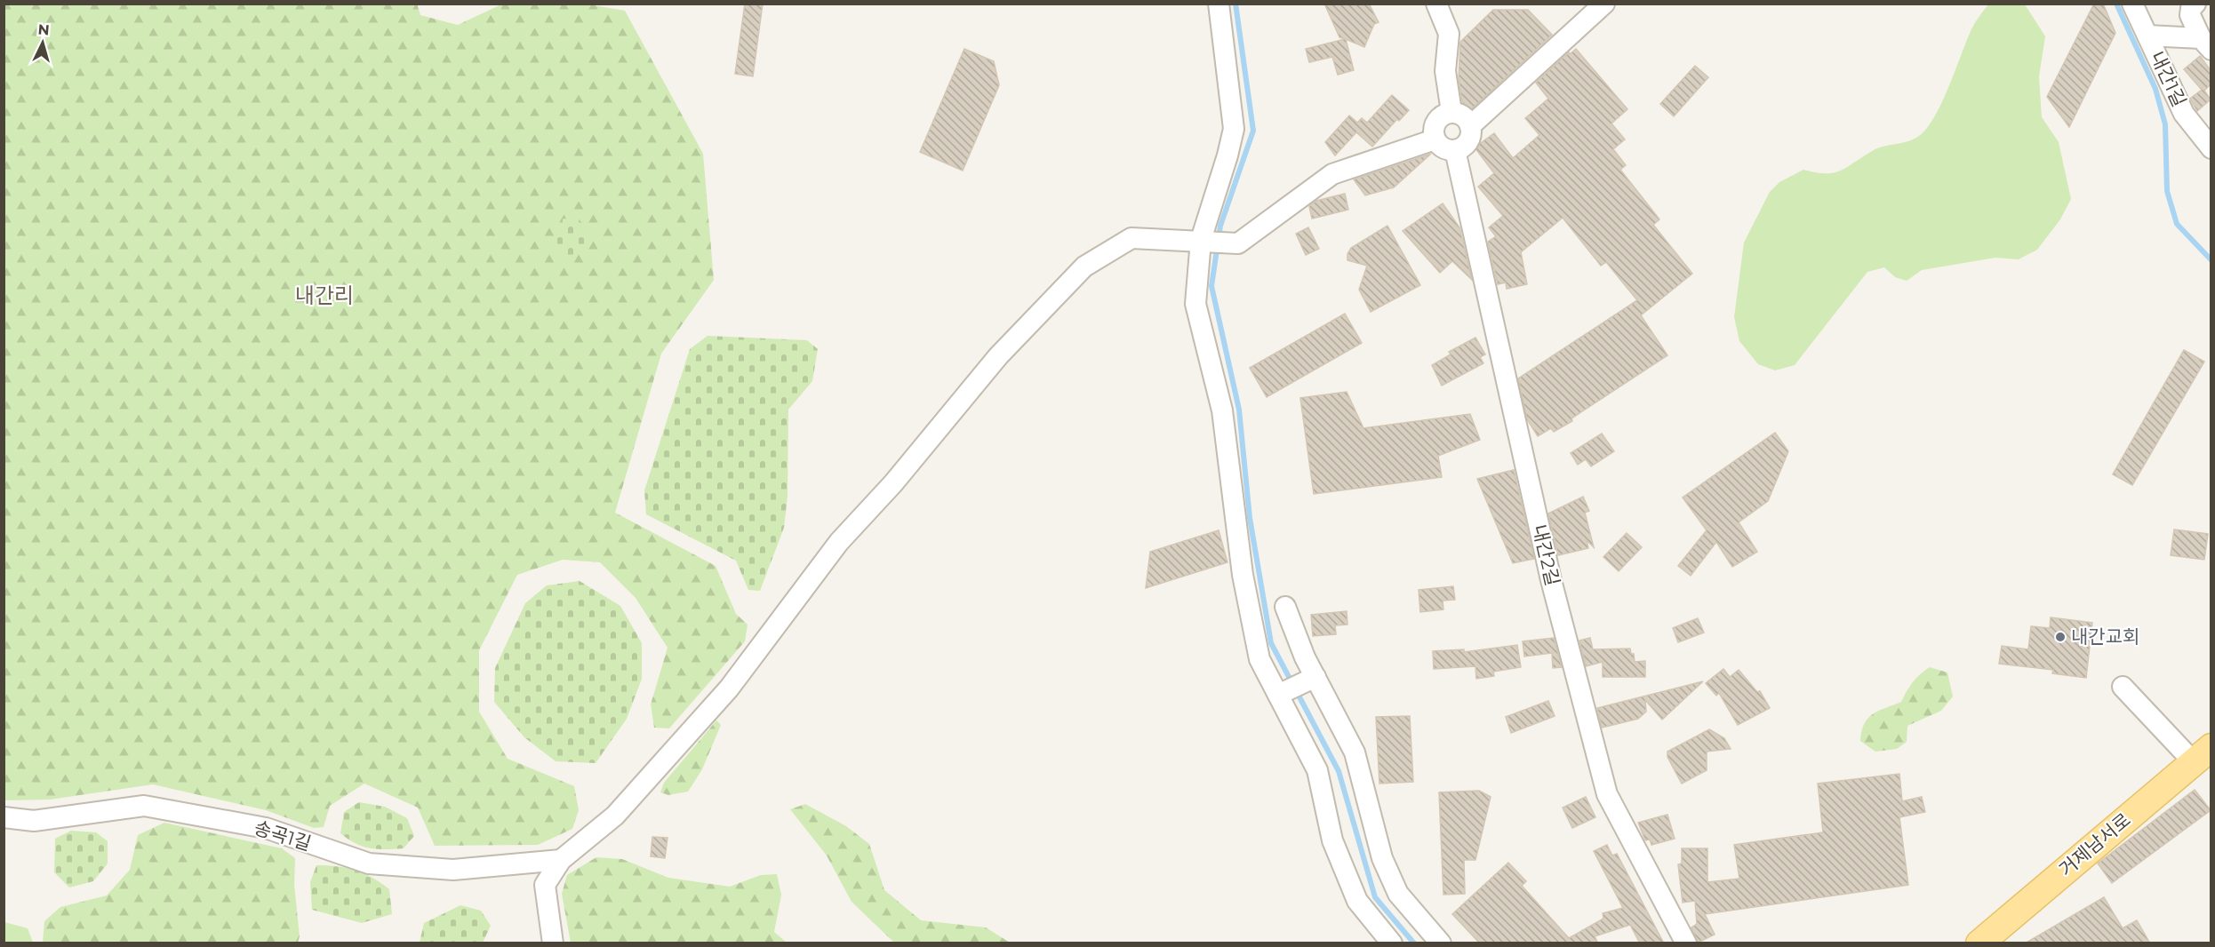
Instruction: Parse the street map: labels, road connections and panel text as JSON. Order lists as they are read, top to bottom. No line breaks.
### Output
{"streets":{"main road":["거제남서로"],"lane":["내간1길","내간2길","송곡1길"]},"districts":["내간리"],"places":["내간교회"],"north":"top"}
